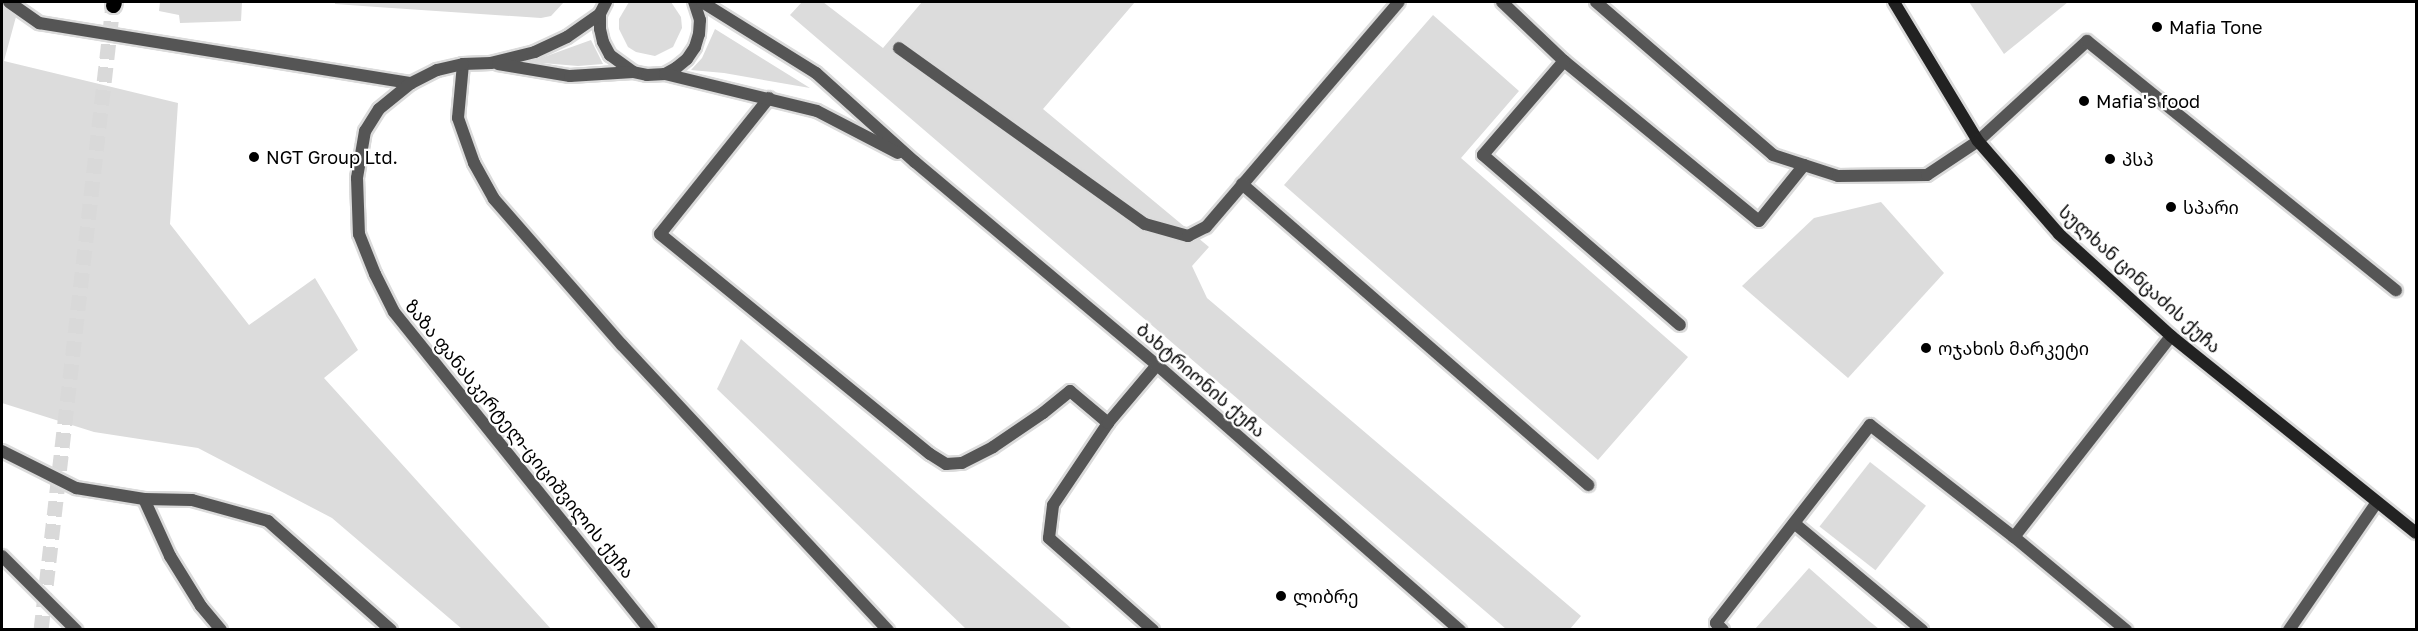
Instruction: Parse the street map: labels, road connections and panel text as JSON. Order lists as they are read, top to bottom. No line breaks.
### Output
{"streets":{"main road":["სულხან ცინცაძის ქუჩა"],"street":["ბახტრიონის ქუჩა","ზაზა ფანასკერტელ-ციციშვილის ქუჩა"]},"crossings":[["ბახტრიონის ქუჩა","ზაზა ფანასკერტელ-ციციშვილის ქუჩა"]],"places":["Mafia Tone","Mafia's food","NGT Group Ltd.","პსპ","სპარი","ოჯახის მარკეტი","ლიბრე"]}
